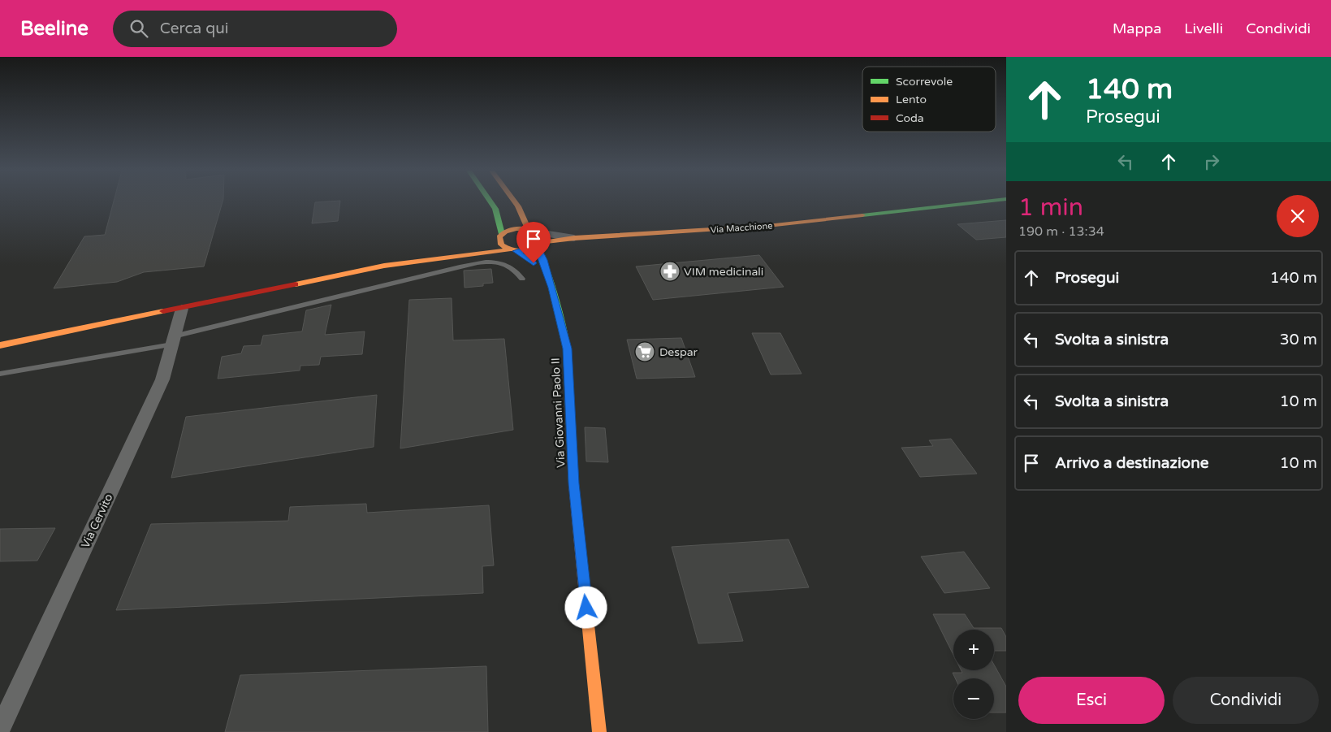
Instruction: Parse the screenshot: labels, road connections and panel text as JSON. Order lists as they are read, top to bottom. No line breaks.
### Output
{"streets":{"street":["Via Macchione","Via Giovanni Paolo II","Via Cervito"]},"crossings":[["Via Macchione","Via Giovanni Paolo II"]],"places":{"pharmacy":["VIM medicinali"],"supermarket":["Despar"]},"legend":["Scorrevole","Lento","Coda"],"page":{"header":"Beeline","search":"Cerca qui","nav":["Mappa","Livelli","Condividi"],"turn":["140 m","Prosegui"],"heading":["1 min","190 m · 13:34"],"list":[{"name":"Prosegui","value":"140 m"},{"name":"Svolta a sinistra","value":"30 m"},{"name":"Svolta a sinistra","value":"10 m"},{"name":"Arrivo a destinazione","value":"10 m"}],"map_buttons":["+","−"],"buttons":["Esci","Condividi"]}}
